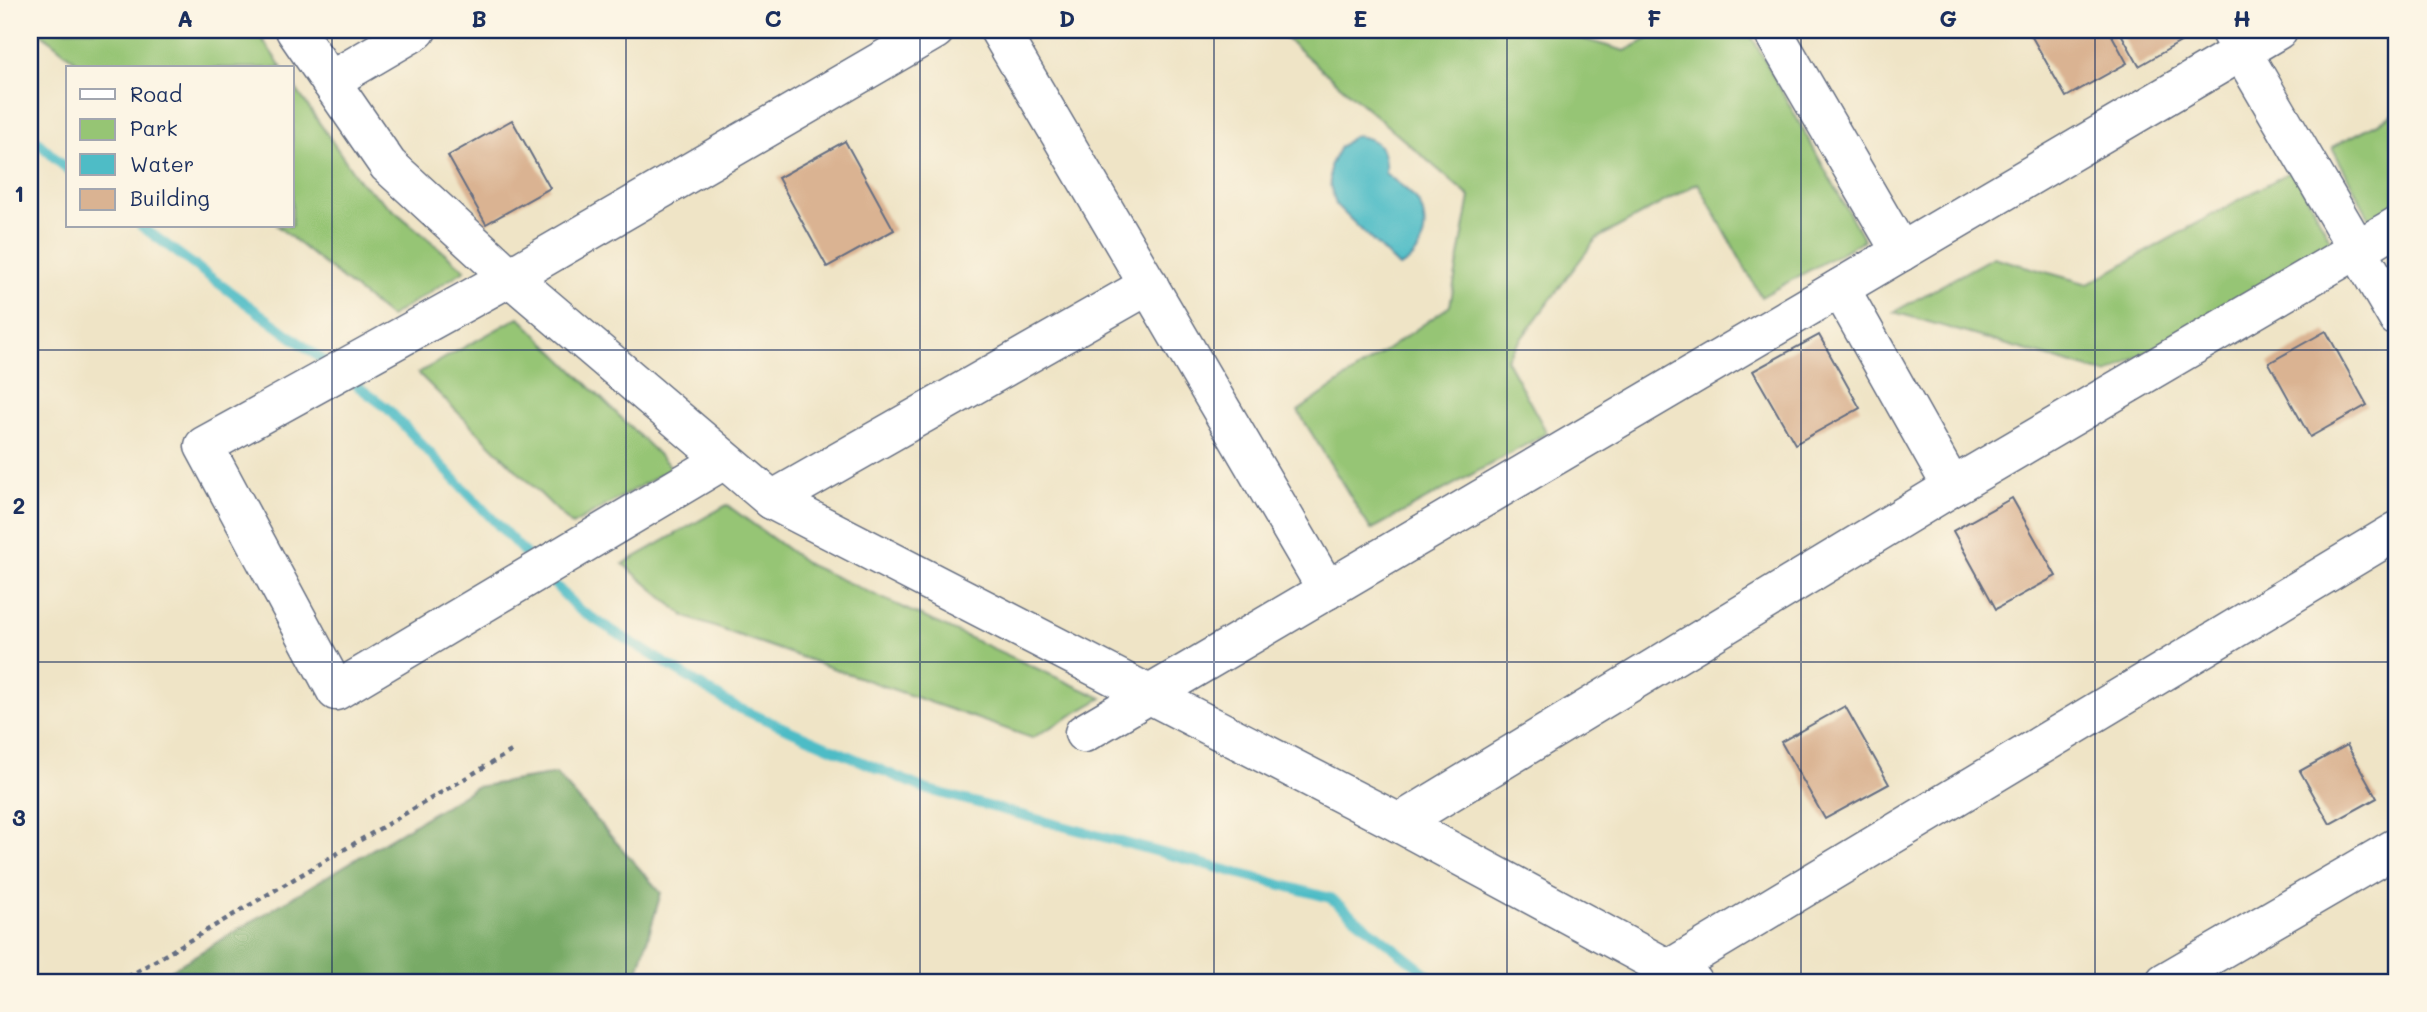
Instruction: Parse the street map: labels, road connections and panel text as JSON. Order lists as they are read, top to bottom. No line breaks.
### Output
{"legend":["Road","Park","Water","Building"],"grid":{"columns":["A","B","C","D","E","F","G","H"],"rows":["1","2","3"]}}
